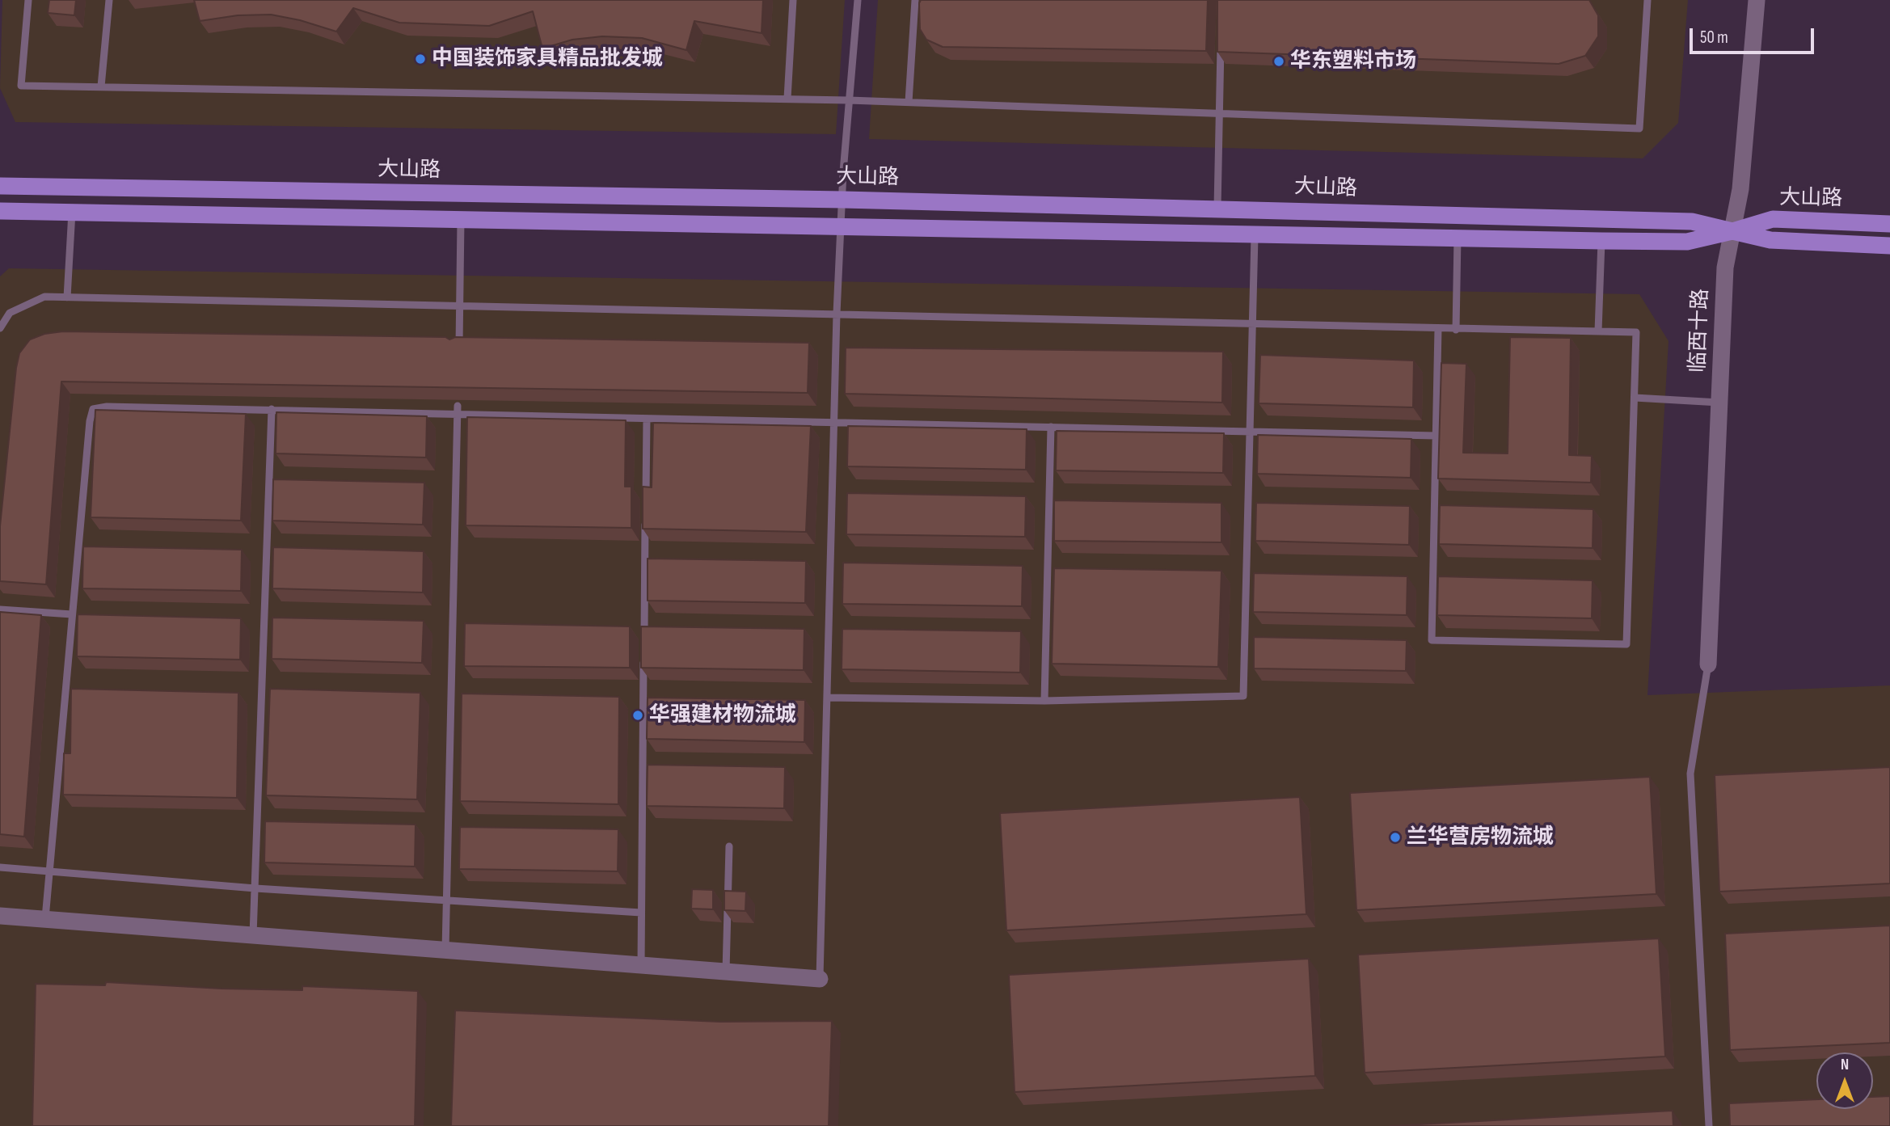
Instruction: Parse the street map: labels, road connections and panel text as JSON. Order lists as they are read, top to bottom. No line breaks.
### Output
{"streets":{"main road":["大山路"],"street":["临西十路"]},"crossings":[["大山路","临西十路"]],"places":["中国装饰家具精品批发城","华东塑料市场","华强建材物流城","兰华营房物流城"],"scale_bar":"50 m","north":"top"}
